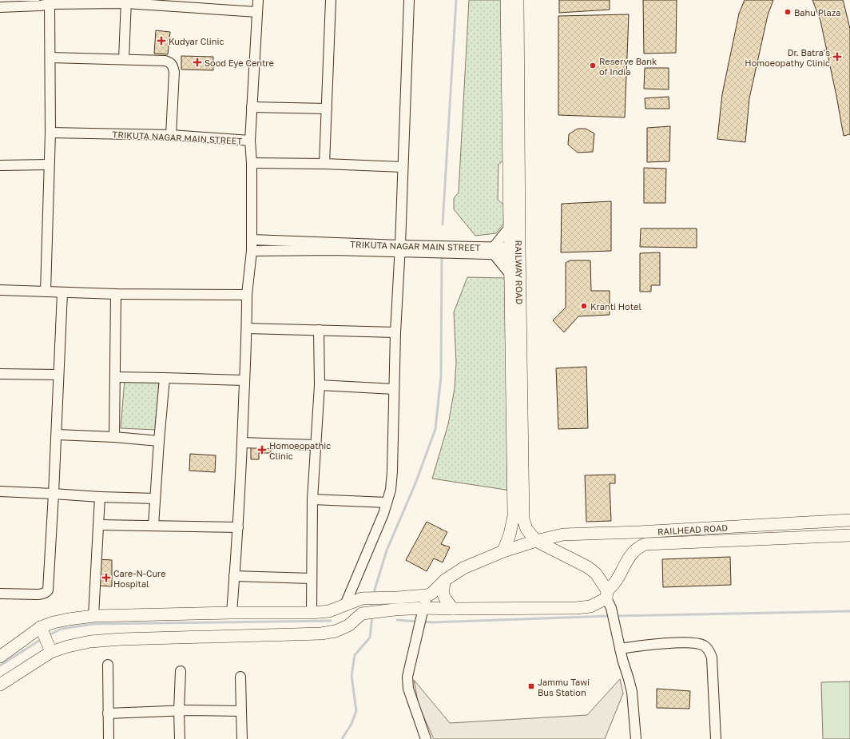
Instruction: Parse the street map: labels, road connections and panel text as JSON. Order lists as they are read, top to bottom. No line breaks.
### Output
{"streets":{"main road":["RAILWAY ROAD","RAILHEAD ROAD"],"street":["TRIKUTA NAGAR MAIN STREET"]},"crossings":[["TRIKUTA NAGAR MAIN STREET","RAILWAY ROAD"],["RAILWAY ROAD","RAILHEAD ROAD"]],"places":{"other":["Bahu Plaza","Reserve Bank of India","Kranti Hotel"],"health":["Kudyar Clinic","Dr. Batra's Homoeopathy Clinic","Sood Eye Centre","Homoeopathic Clinic","Care-N-Cure Hospital"],"transit":["Jammu Tawi Bus Station"]}}
